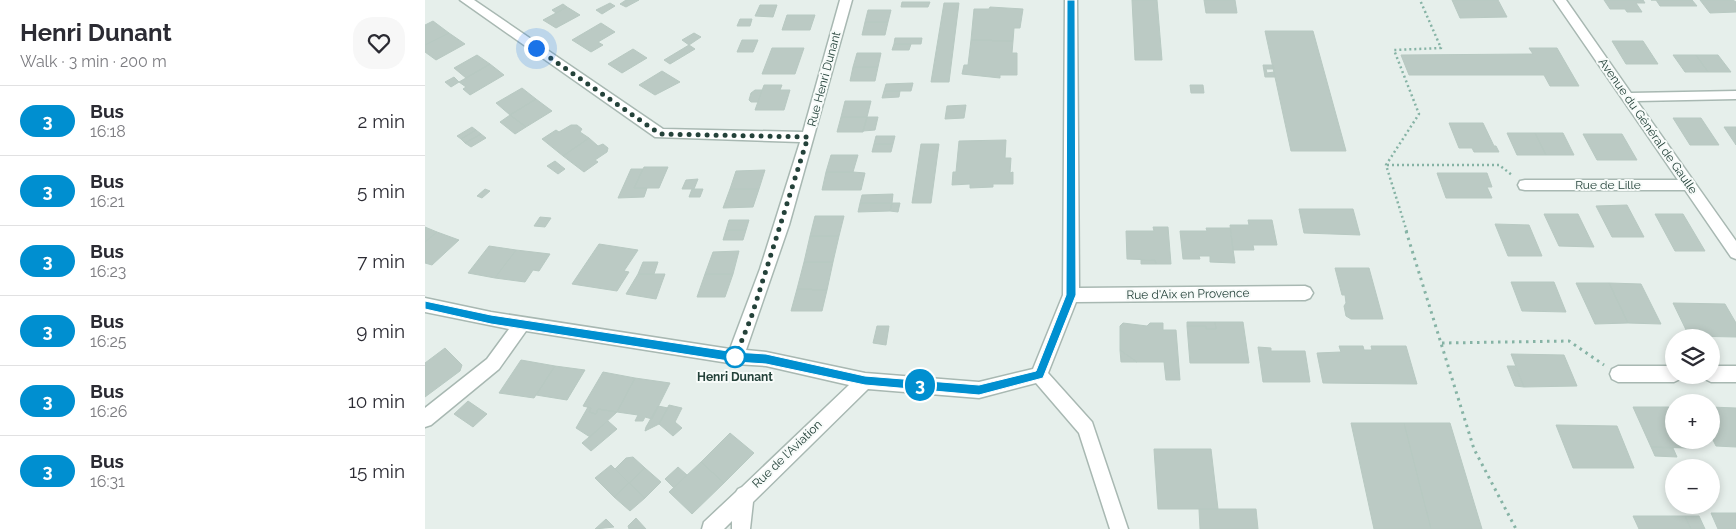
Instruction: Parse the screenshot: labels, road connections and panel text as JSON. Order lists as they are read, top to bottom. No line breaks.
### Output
{"streets":{"street":["Rue Henri Dunant","Avenue du Général de Gaulle","Rue de Lille","Rue d'Aix en Provence","Rue de l'Aviation"]},"crossings":[["Avenue du Général de Gaulle","Rue de Lille"]],"places":["Henri Dunant"],"lines":["bus line 3"],"page":{"heading":["Henri Dunant","Walk · 3 min · 200 m"],"on_map":"3","list":[{"mark":"3","name":"Bus","note":"16:18","value":"2 min"},{"mark":"3","name":"Bus","note":"16:21","value":"5 min"},{"mark":"3","name":"Bus","note":"16:23","value":"7 min"},{"mark":"3","name":"Bus","note":"16:25","value":"9 min"},{"mark":"3","name":"Bus","note":"16:26","value":"10 min"},{"mark":"3","name":"Bus","note":"16:31","value":"15 min"}],"map_buttons":["+","−"]}}
